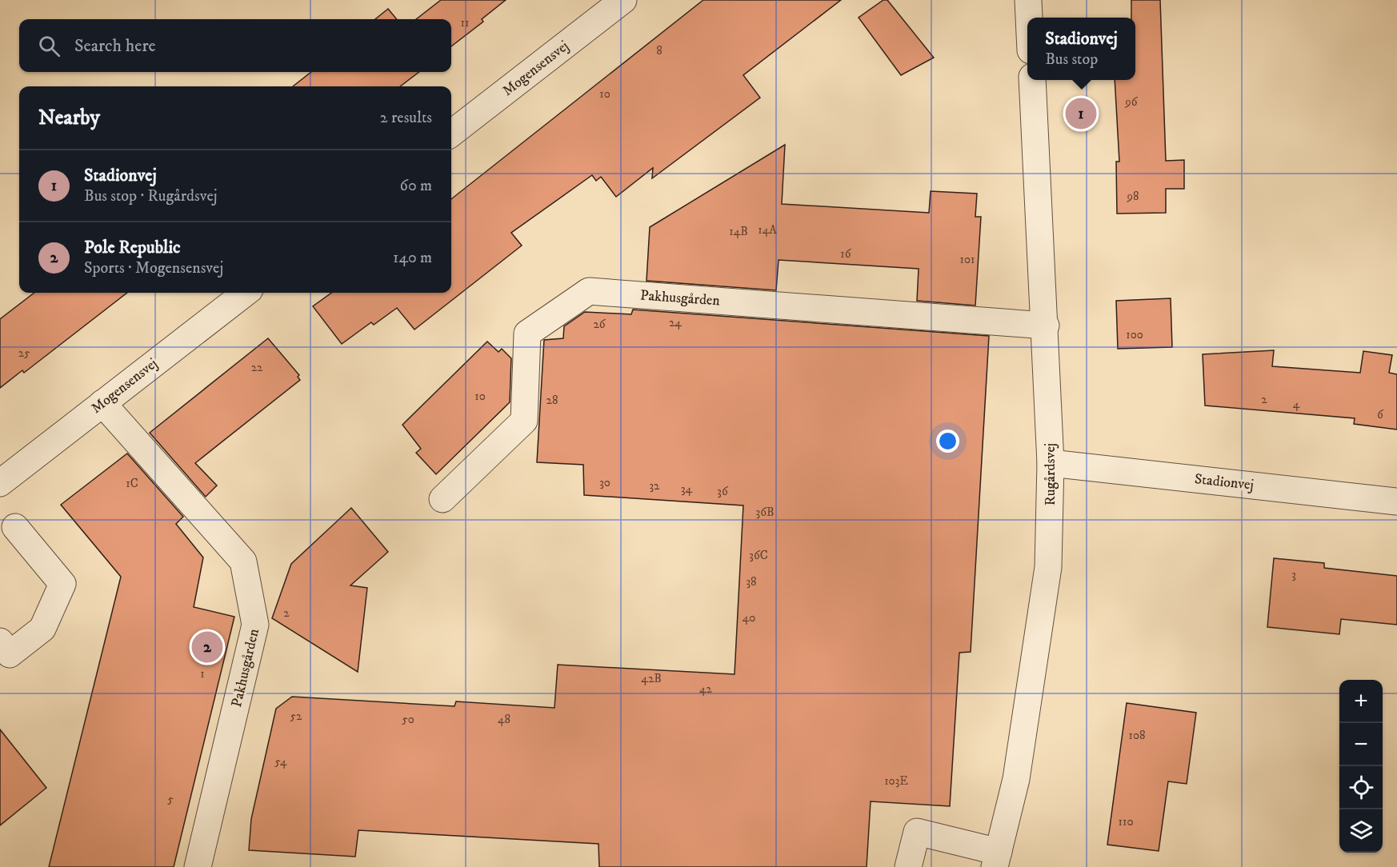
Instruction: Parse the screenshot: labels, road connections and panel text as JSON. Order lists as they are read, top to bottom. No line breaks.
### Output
{"streets":{"street":["Mogensensvej","Pakhusgården","Rugårdsvej","Stadionvej"]},"crossings":[["Mogensensvej","Pakhusgården"],["Pakhusgården","Rugårdsvej"],["Rugårdsvej","Stadionvej"]],"house_numbers":["11","8","10","96","98","14A","14B","16","101","24","26","100","25","22","10","2","28","4","6","30","1C","32","34","36","36B","36C","3","38","2","40","1","42B","42","52","50","48","108","54","103E","5","110"],"page":{"popup":["Stadionvej","Bus stop"],"search":"Search here","heading":["Nearby","2 results"],"pins":["1","2"],"list":[{"mark":"1","name":"Stadionvej","note":"Bus stop · Rugårdsvej","value":"60 m"},{"mark":"2","name":"Pole Republic","note":"Sports · Mogensensvej","value":"140 m"}],"map_buttons":["+","−"]}}
